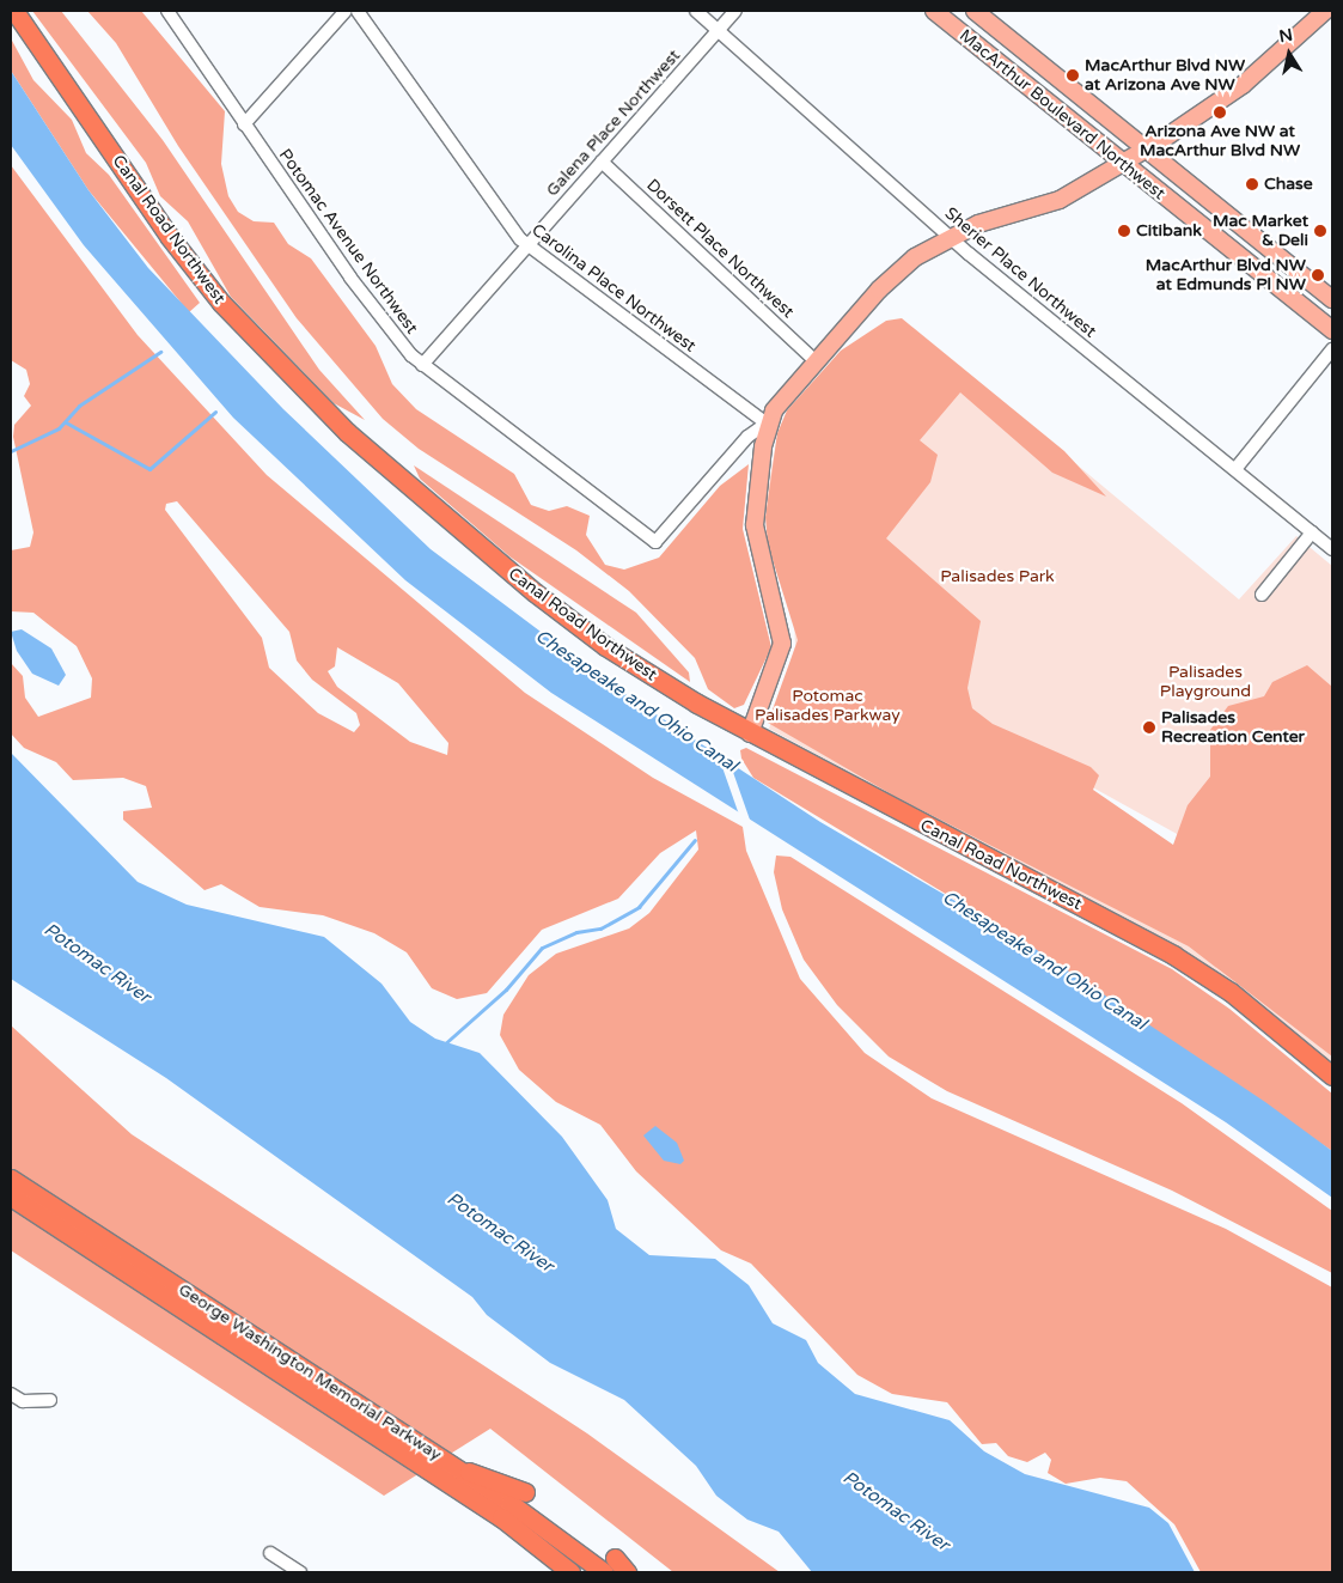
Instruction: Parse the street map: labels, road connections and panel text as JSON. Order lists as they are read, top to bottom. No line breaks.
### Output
{"streets":{"highway":["Canal Road Northwest","George Washington Memorial Parkway"],"main road":["MacArthur Boulevard Northwest"],"street":["Galena Place Northwest","Potomac Avenue Northwest","Dorsett Place Northwest","Sherier Place Northwest","Carolina Place Northwest"]},"crossings":[["Galena Place Northwest","Potomac Avenue Northwest"],["Galena Place Northwest","Dorsett Place Northwest"],["Galena Place Northwest","Sherier Place Northwest"],["Galena Place Northwest","Carolina Place Northwest"],["Potomac Avenue Northwest","Carolina Place Northwest"]],"water":["Chesapeake and Ohio Canal","Potomac River"],"parks":["Palisades Park","Palisades Playground","Potomac Palisades Parkway"],"places":["MacArthur Blvd NW at Arizona Ave NW","Arizona Ave NW at MacArthur Blvd NW","Chase","Citibank","Mac Market & Deli","MacArthur Blvd NW at Edmunds Pl NW","Palisades Recreation Center"],"north":"top"}
